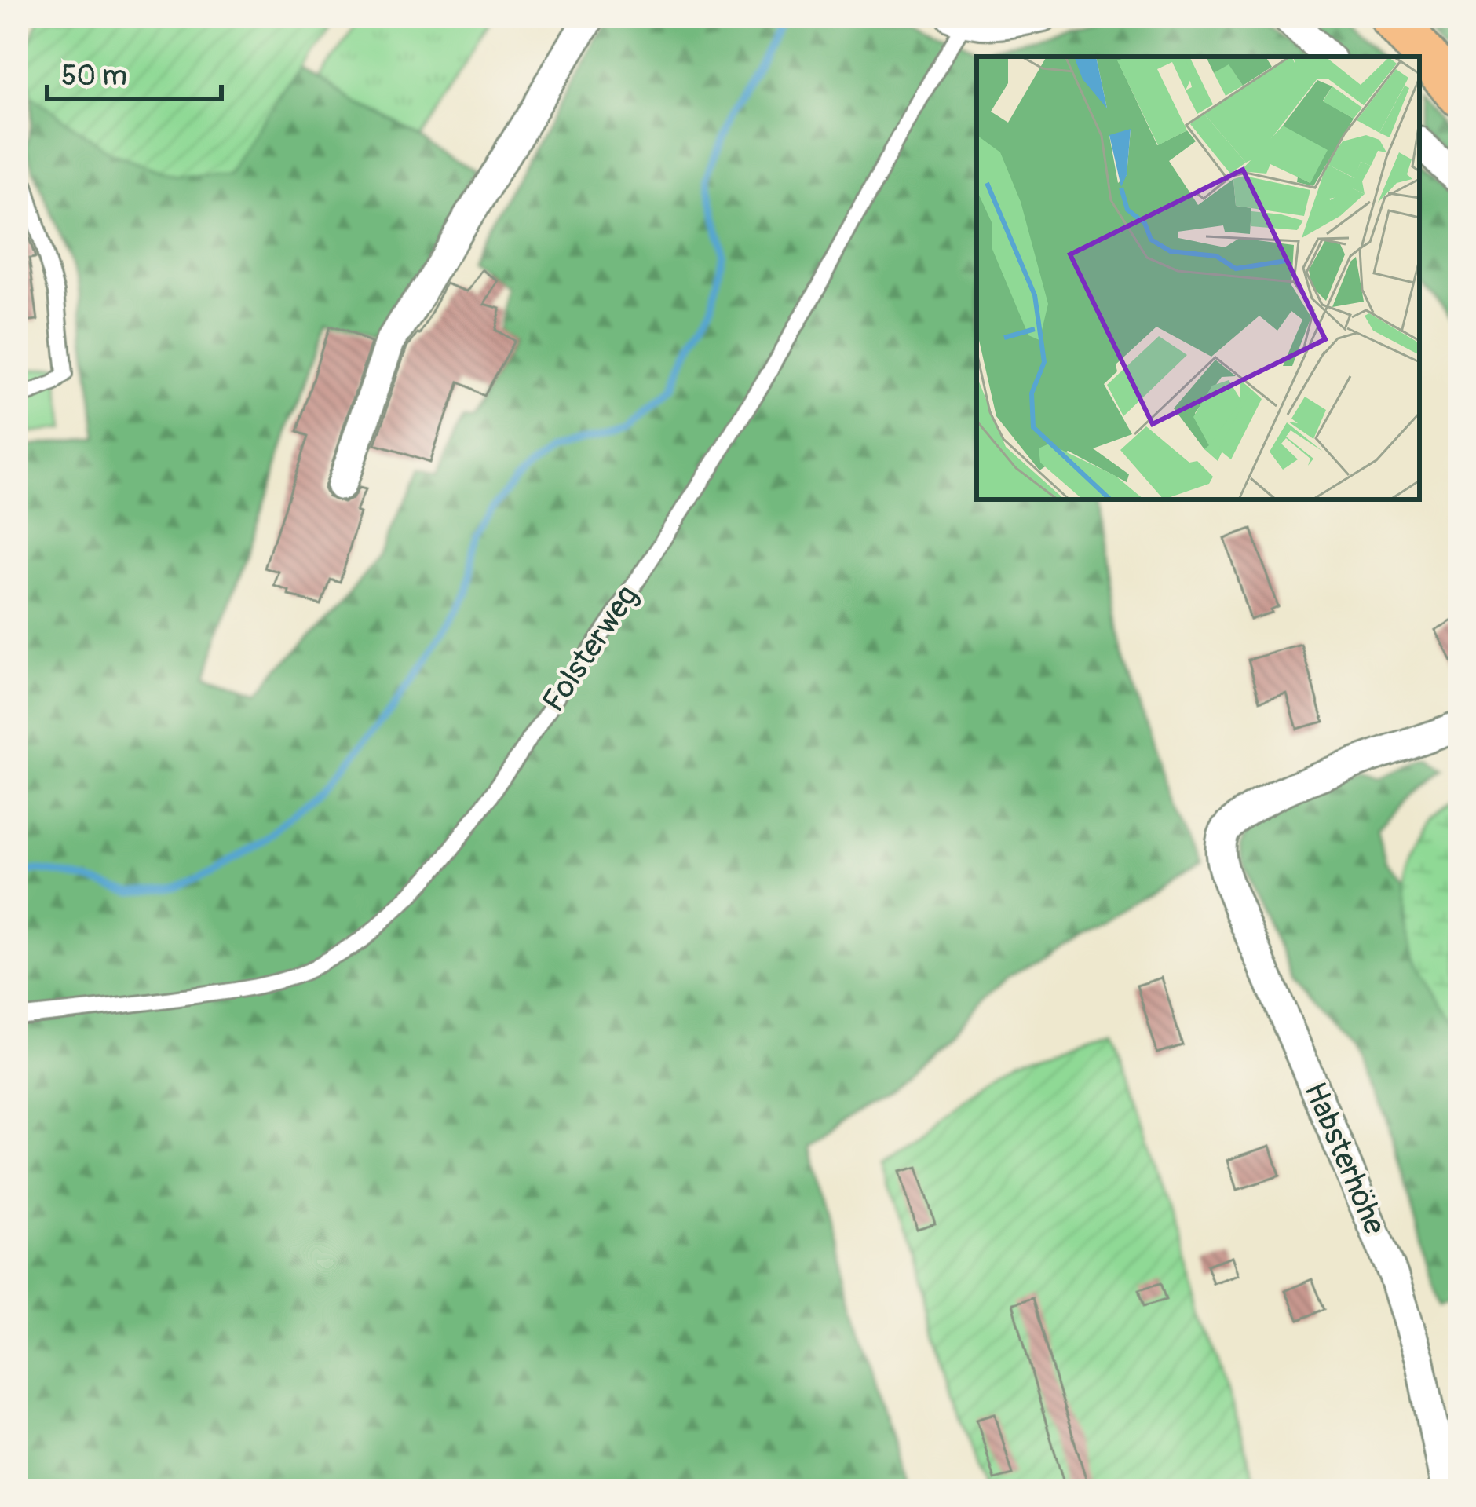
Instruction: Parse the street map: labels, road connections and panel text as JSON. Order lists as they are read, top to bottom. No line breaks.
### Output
{"streets":{"street":["Folsterweg","Habsterhöhe"]},"scale_bar":"50 m"}
